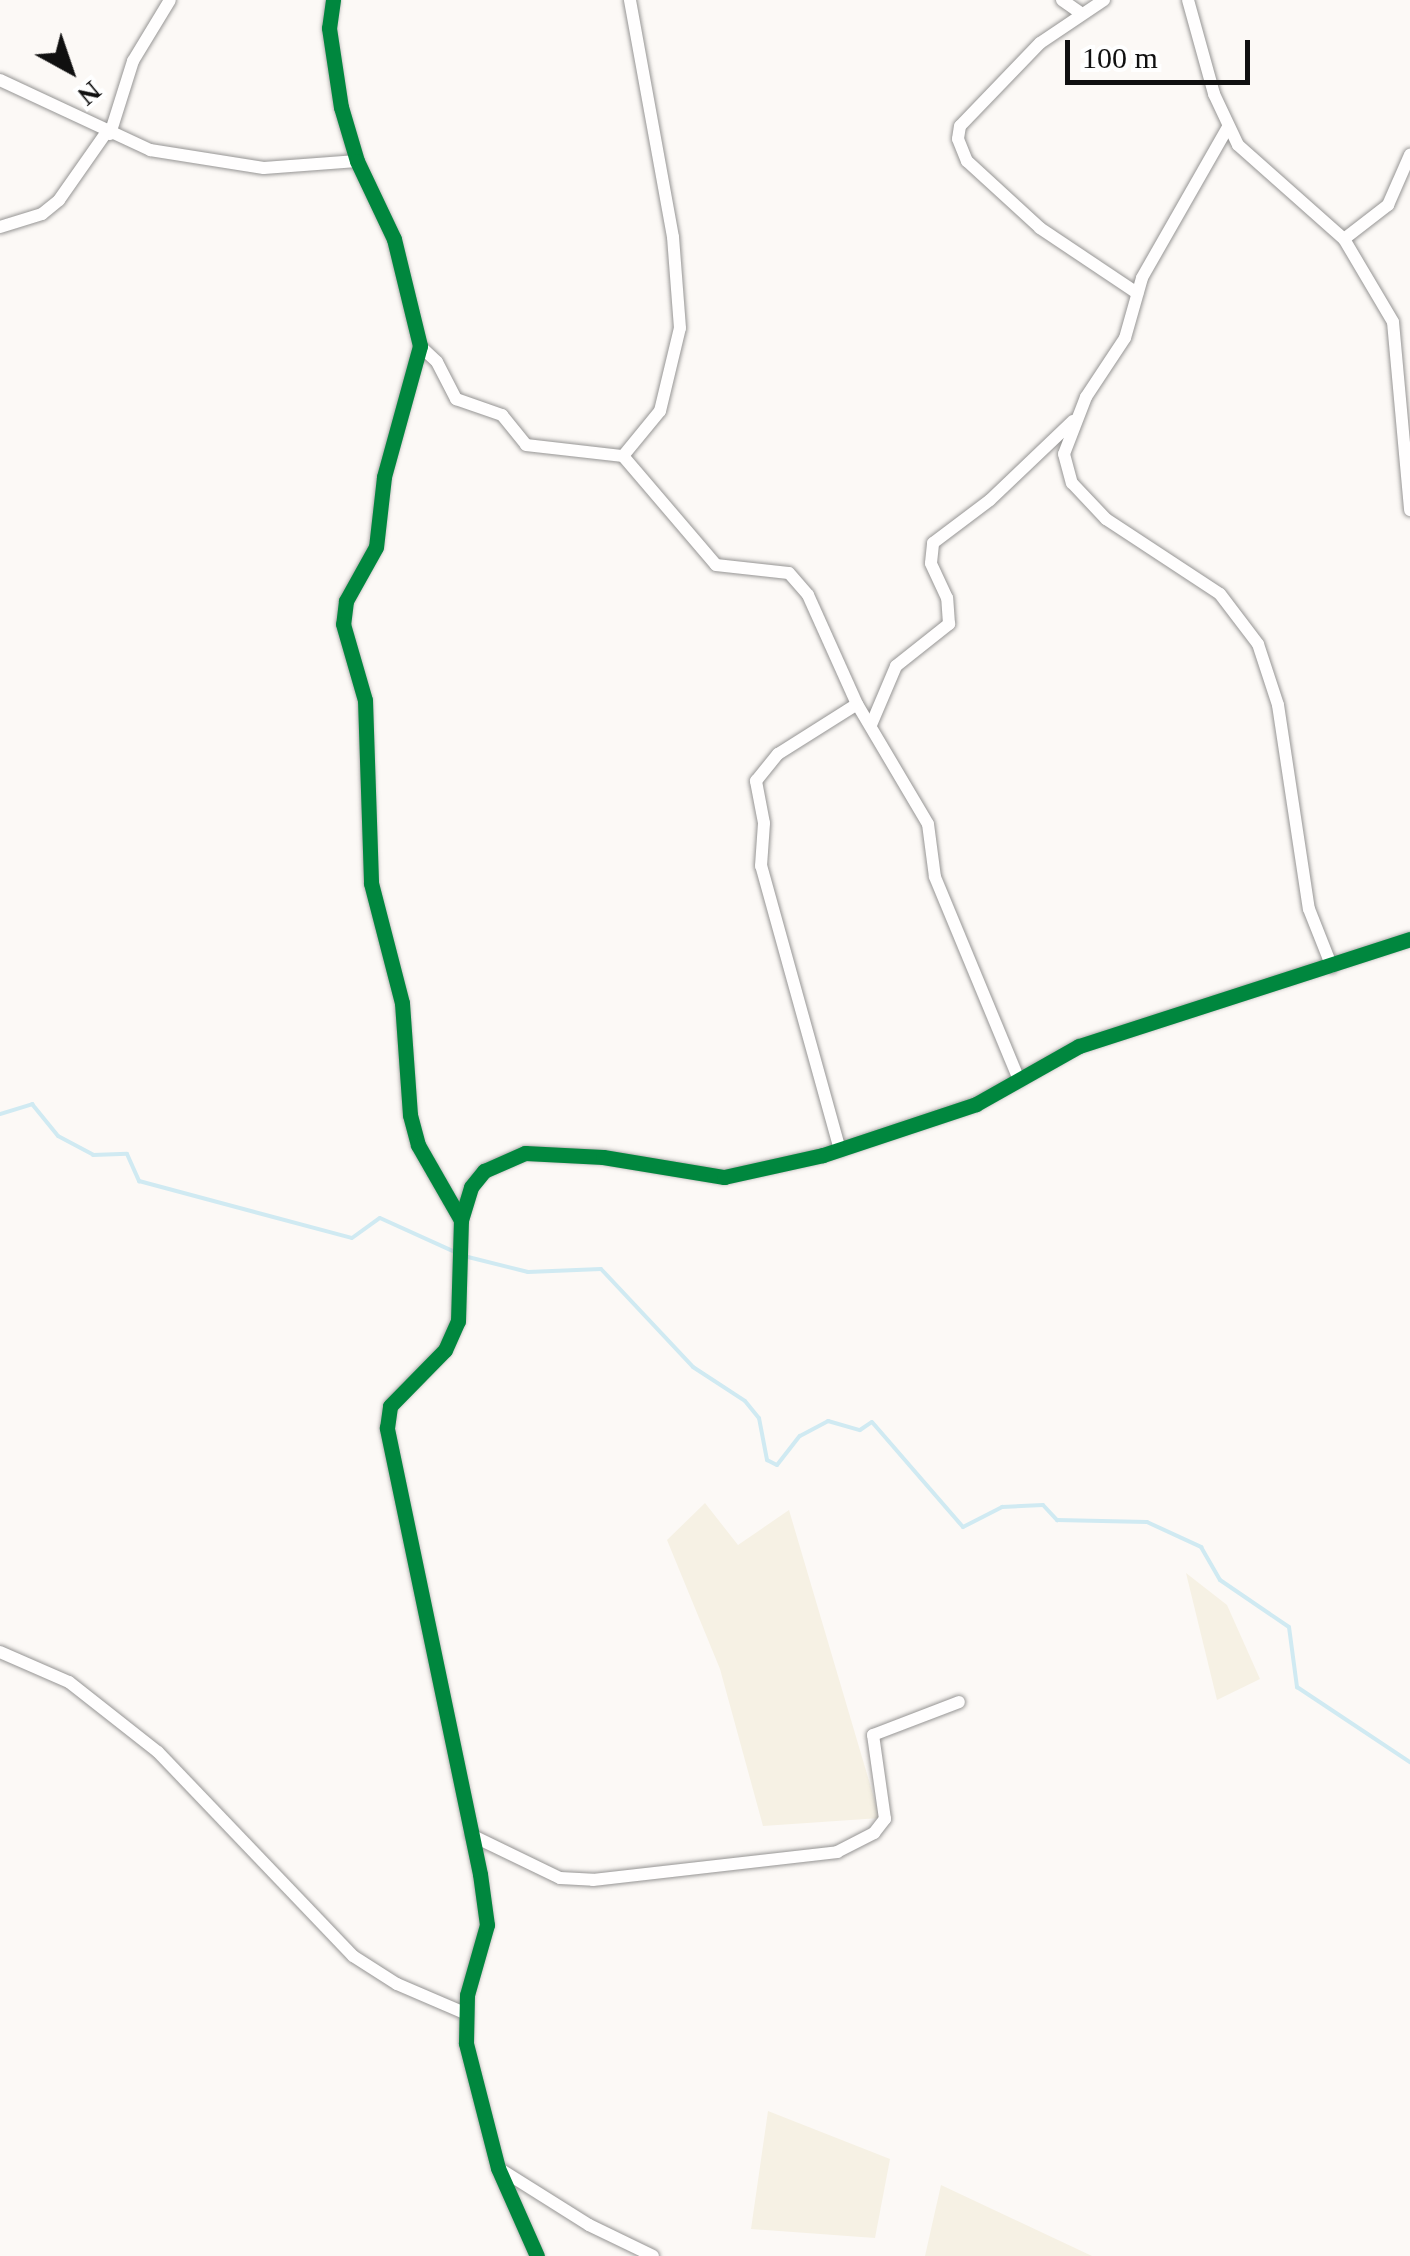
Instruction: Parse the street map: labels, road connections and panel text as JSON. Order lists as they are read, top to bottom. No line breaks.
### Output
{"scale_bar":"100 m","north":"bottom right"}
